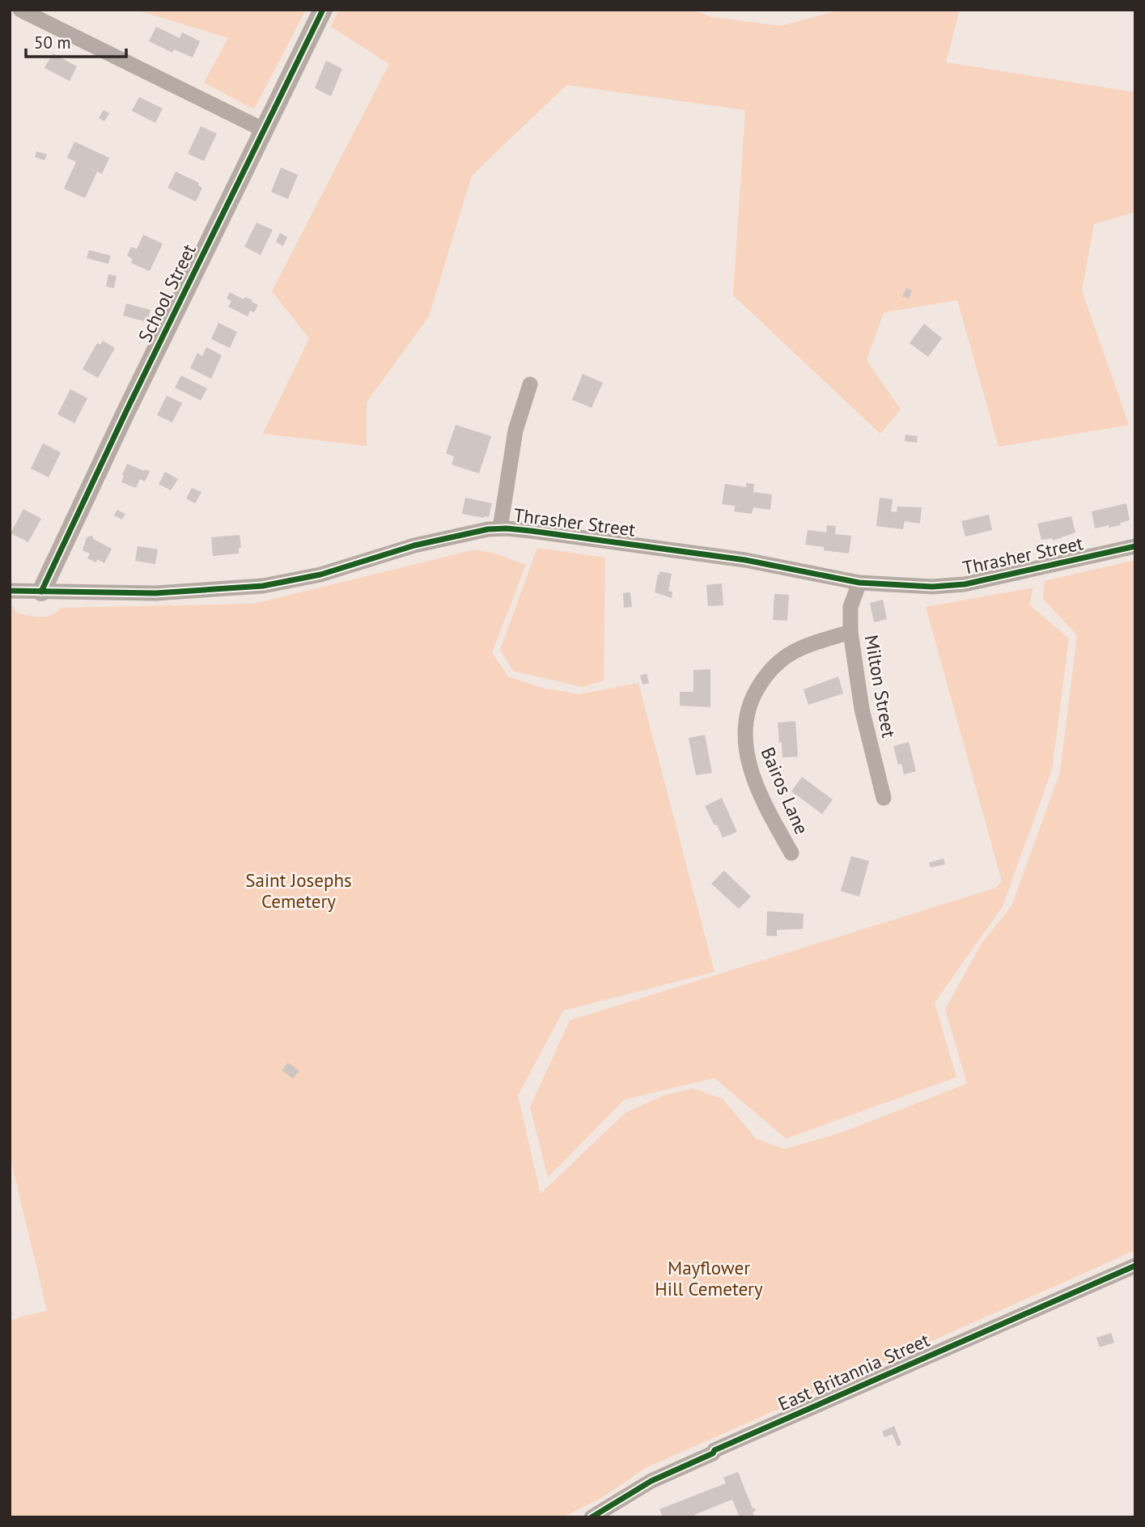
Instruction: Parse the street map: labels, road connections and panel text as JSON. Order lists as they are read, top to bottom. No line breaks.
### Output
{"streets":{"street":["School Street","Thrasher Street","Milton Street","Bairos Lane","East Britannia Street"]},"crossings":[["School Street","Thrasher Street"],["Thrasher Street","Milton Street"],["Milton Street","Bairos Lane"]],"parks":["Saint Josephs Cemetery","Mayflower Hill Cemetery"],"scale_bar":"50 m"}
